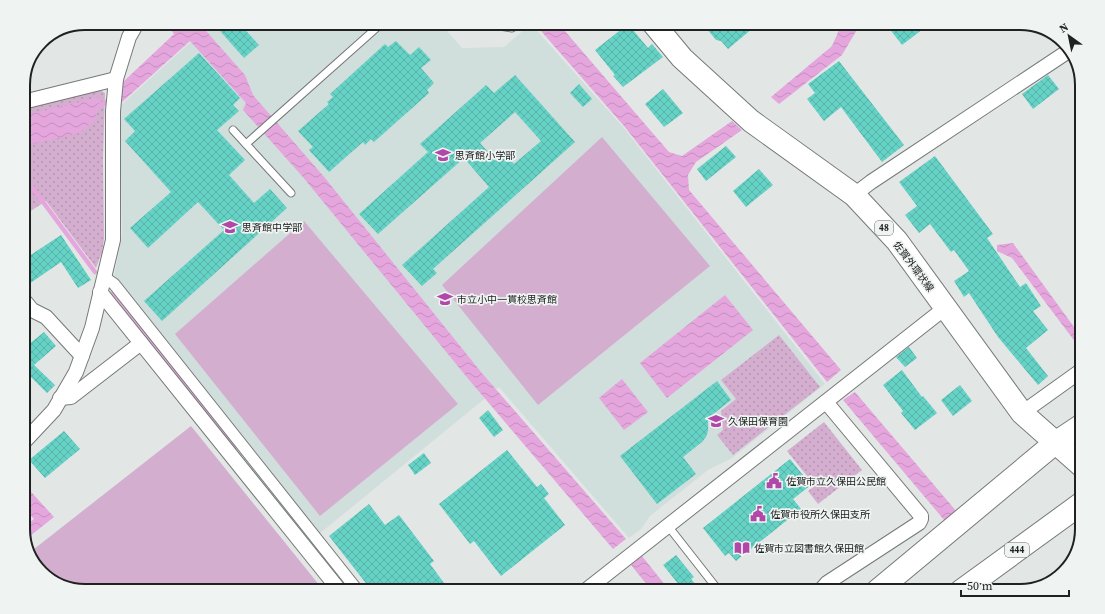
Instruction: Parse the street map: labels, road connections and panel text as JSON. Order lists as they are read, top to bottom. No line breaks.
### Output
{"streets":{"main road":["48","佐賀外環状線","444"]},"places":{"school or university":["思斉館小学部","思斉館中学部","市立小中一貫校思斉館","久保田保育園"],"public building":["佐賀市立久保田公民館","佐賀市役所久保田支所"],"library":["佐賀市立図書館久保田館"]},"scale_bar":"50 m","north":"top left"}
